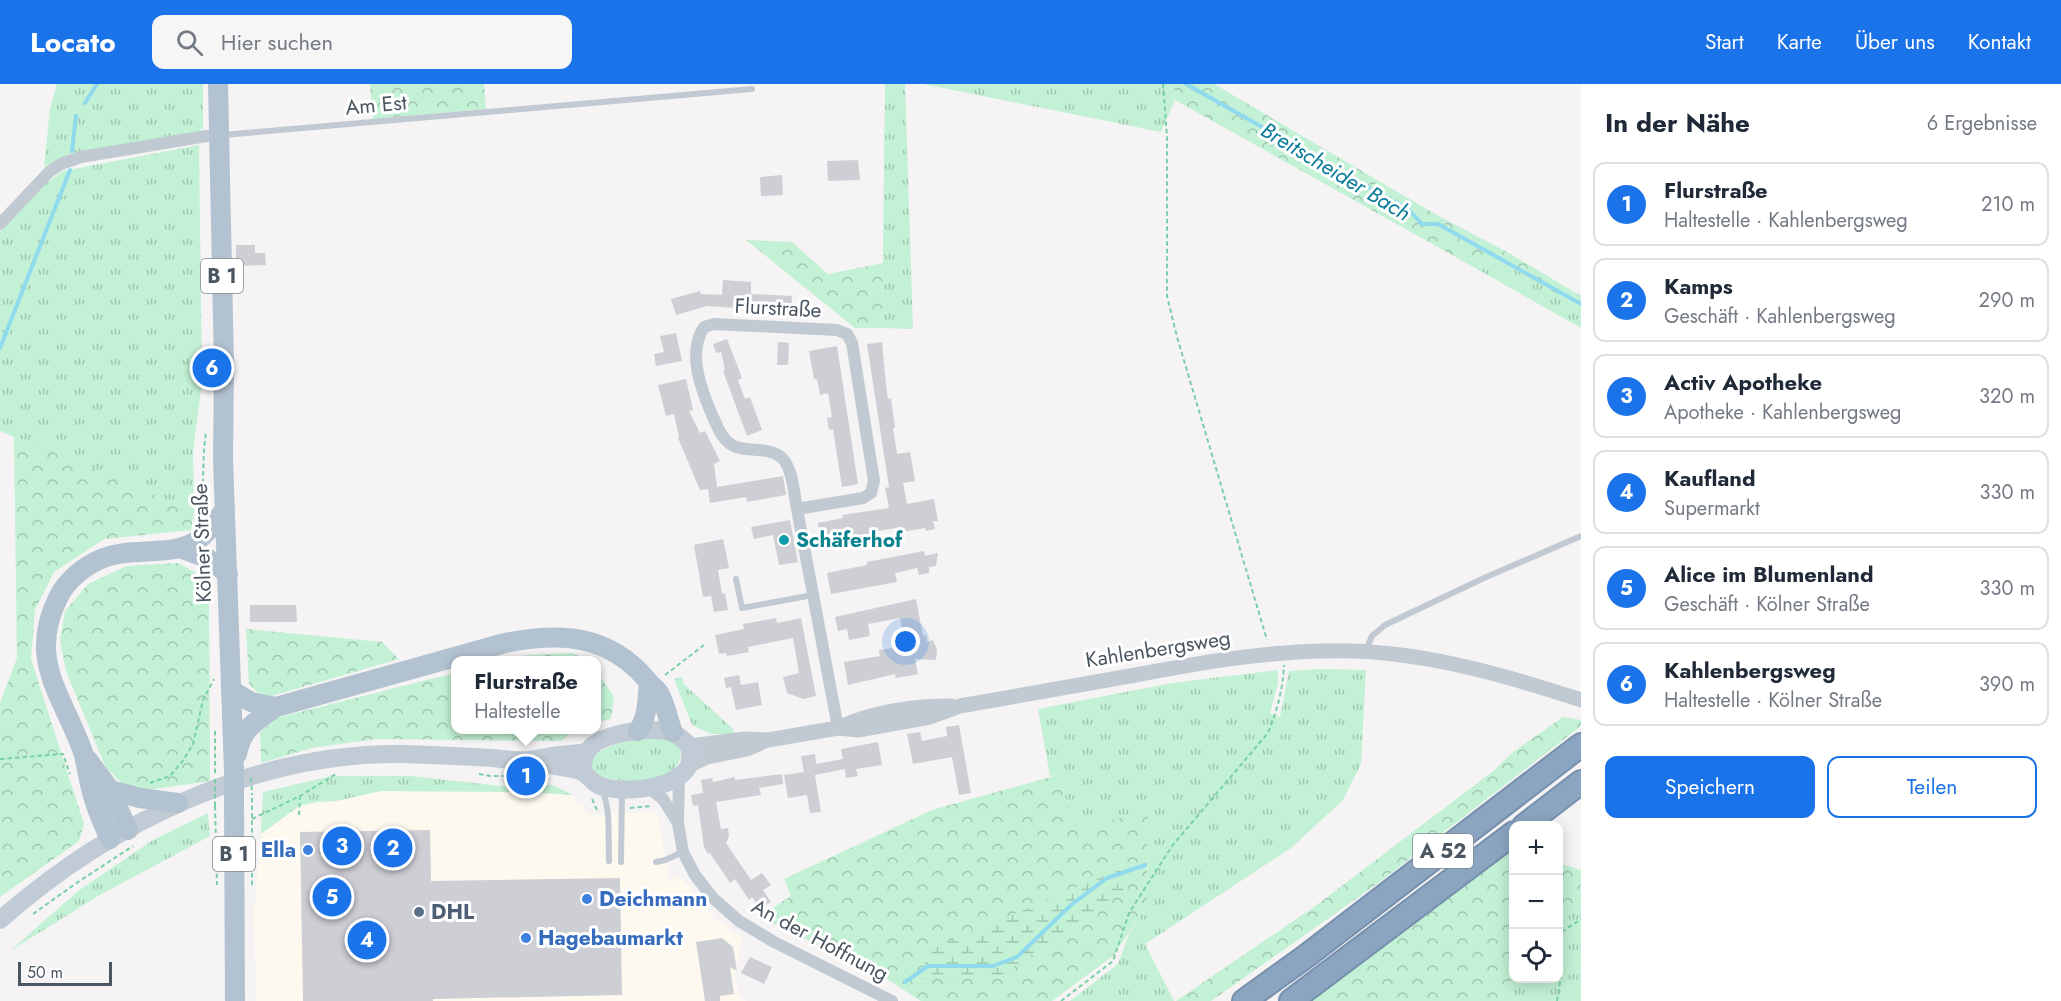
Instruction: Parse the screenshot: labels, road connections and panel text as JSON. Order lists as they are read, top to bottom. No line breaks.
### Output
{"streets":{"highway":["A 52"],"main road":["B 1","Kölner Straße","Kahlenbergsweg"],"street":["Flurstraße","An der Hoffnung"],"lane":["Am Est"]},"crossings":[["Am Est","Kölner Straße"],["Flurstraße","Kahlenbergsweg"],["Kahlenbergsweg","An der Hoffnung"]],"water":["Breitscheider Bach"],"places":["Schäferhof","Ella","Deichmann","DHL","Hagebaumarkt"],"scale_bar":"50 m","page":{"header":"Locato","search":"Hier suchen","nav":["Start","Karte","Über uns","Kontakt"],"heading":["In der Nähe","6 Ergebnisse"],"list":[{"mark":"1","name":"Flurstraße","note":"Haltestelle · Kahlenbergsweg","value":"210 m"},{"mark":"2","name":"Kamps","note":"Geschäft · Kahlenbergsweg","value":"290 m"},{"mark":"3","name":"Activ Apotheke","note":"Apotheke · Kahlenbergsweg","value":"320 m"},{"mark":"4","name":"Kaufland","note":"Supermarkt","value":"330 m"},{"mark":"5","name":"Alice im Blumenland","note":"Geschäft · Kölner Straße","value":"330 m"},{"mark":"6","name":"Kahlenbergsweg","note":"Haltestelle · Kölner Straße","value":"390 m"}],"pins":["6","1","3","2","5","4"],"popup":["Flurstraße","Haltestelle"],"buttons":["Speichern","Teilen"],"map_buttons":["+","−"],"scale":"50 m"}}
